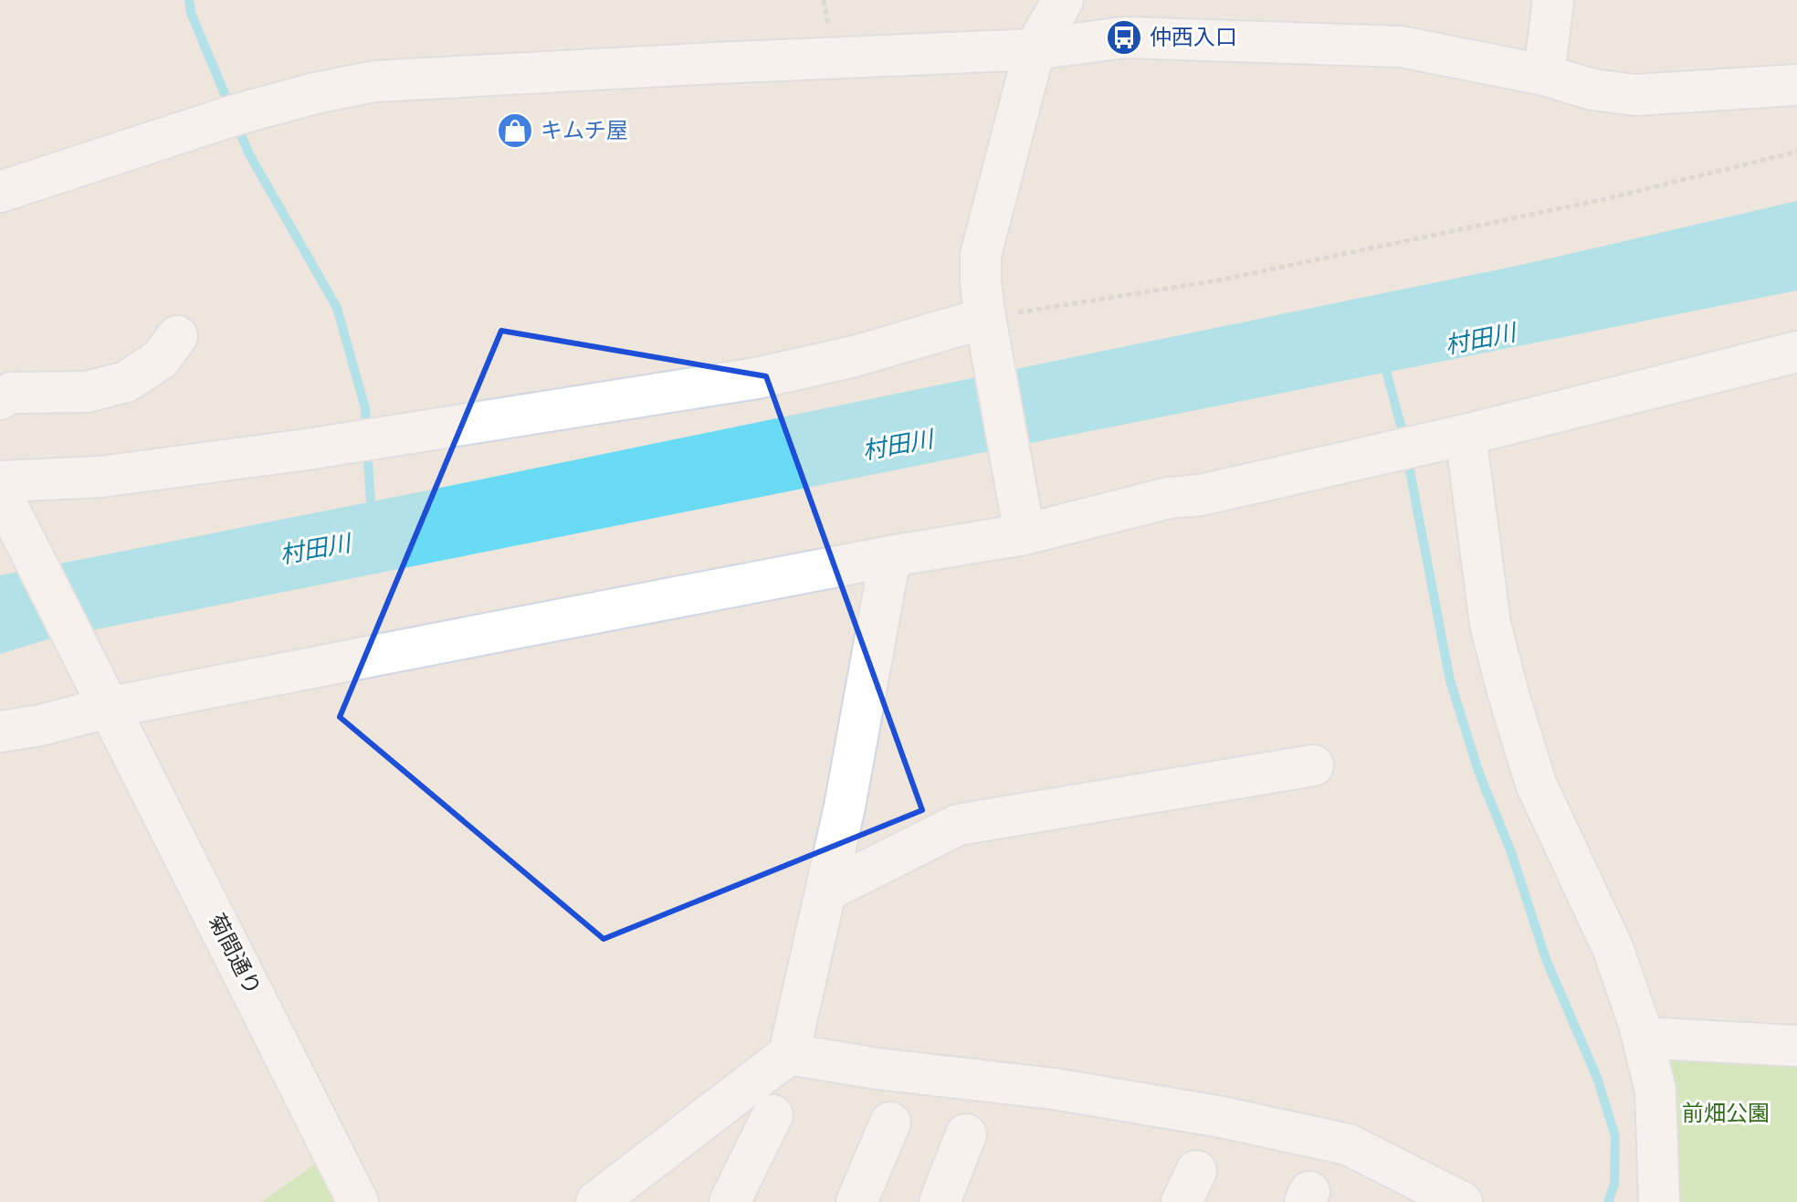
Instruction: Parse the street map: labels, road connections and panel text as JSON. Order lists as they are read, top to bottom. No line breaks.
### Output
{"streets":{"street":["菊間通り"]},"water":["村田川"],"parks":["前畑公園"],"places":{"bus stop":["仲西入口"],"shop":["キムチ屋"]}}
